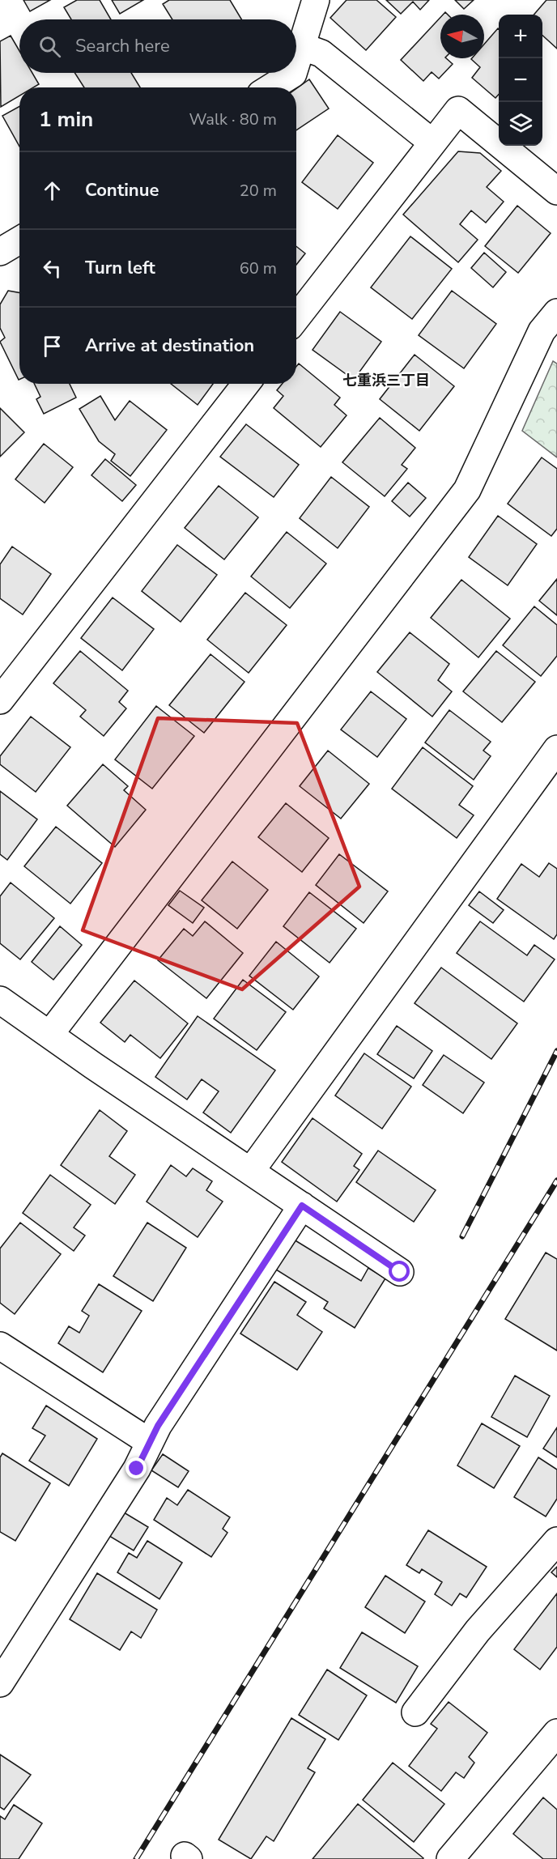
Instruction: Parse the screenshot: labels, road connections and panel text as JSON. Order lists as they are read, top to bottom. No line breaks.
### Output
{"districts":["七重浜三丁目"],"north":"left","page":{"map_buttons":["+","−"],"search":"Search here","heading":["1 min","Walk · 80 m"],"list":[["Continue","20 m"],["Turn left","60 m"],"Arrive at destination"]}}
